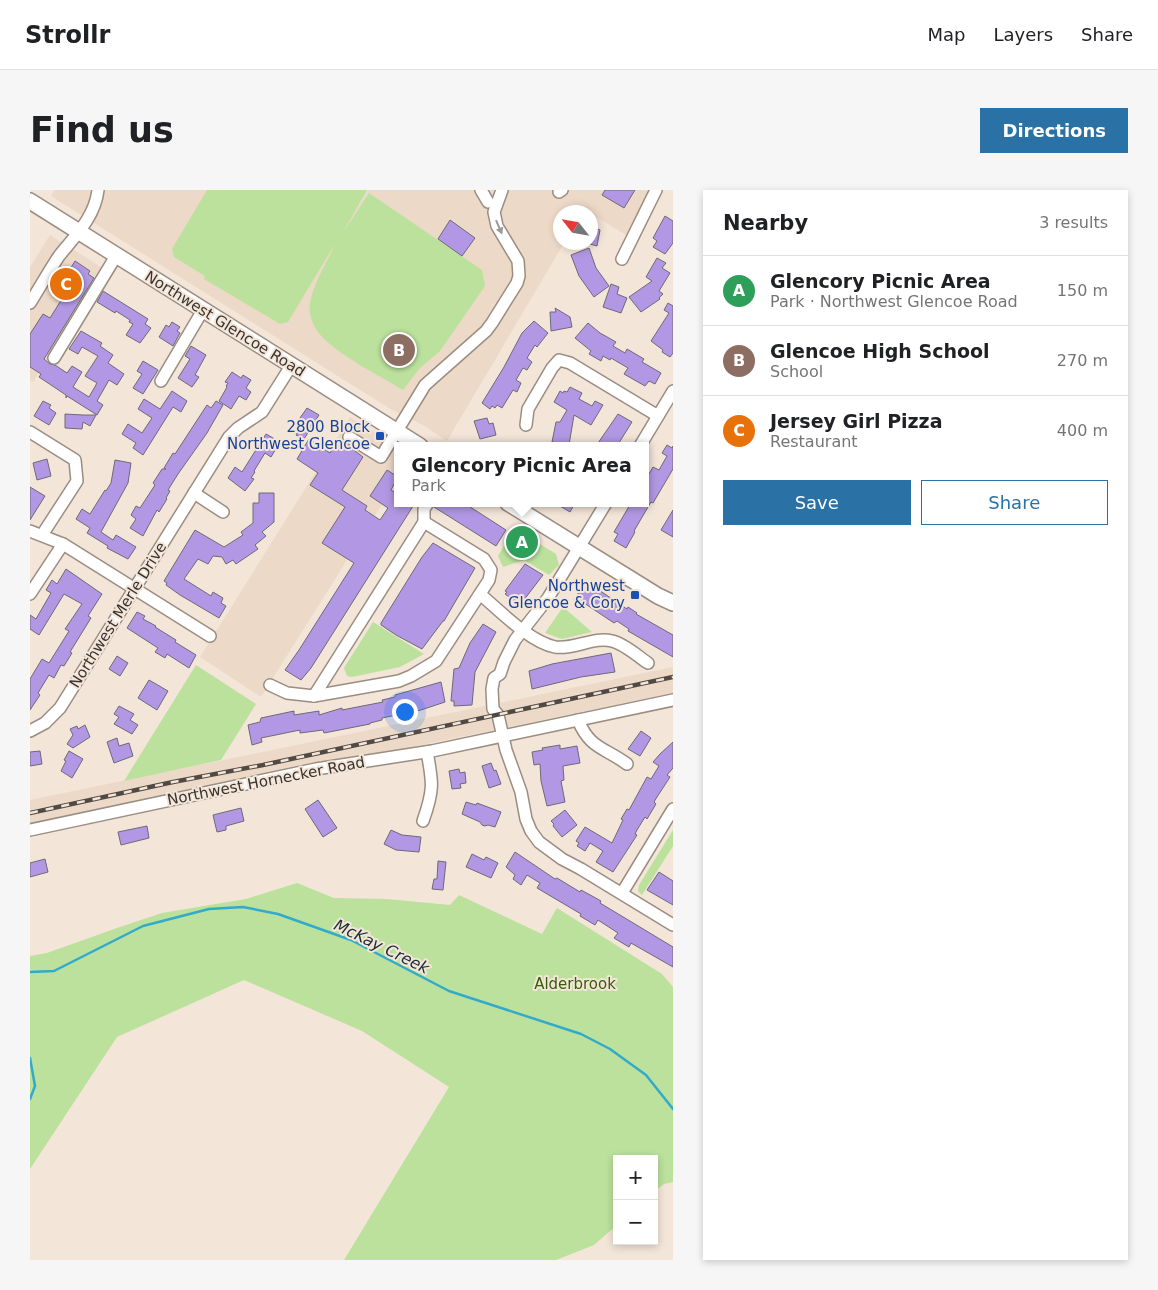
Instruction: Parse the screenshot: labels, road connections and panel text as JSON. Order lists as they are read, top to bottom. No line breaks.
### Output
{"streets":{"main road":["Northwest Glencoe Road"],"street":["Northwest Merle Drive","Northwest Hornecker Road"]},"crossings":[["Northwest Glencoe Road","Northwest Merle Drive"]],"water":["McKay Creek"],"parks":["Alderbrook"],"places":{"transit":["2800 Block Northwest Glencoe","Northwest Glencoe & Cory"]},"north":"top left","page":{"header":"Strollr","nav":["Map","Layers","Share"],"buttons":["Directions",["Save","Share"]],"title":"Find us","heading":["Nearby","3 results"],"list":[{"mark":"A","name":"Glencory Picnic Area","note":"Park · Northwest Glencoe Road","value":"150 m"},{"mark":"B","name":"Glencoe High School","note":"School","value":"270 m"},{"mark":"C","name":"Jersey Girl Pizza","note":"Restaurant","value":"400 m"}],"pins":["C","B","A"],"popup":["Glencory Picnic Area","Park"],"map_buttons":["+","−"]}}
